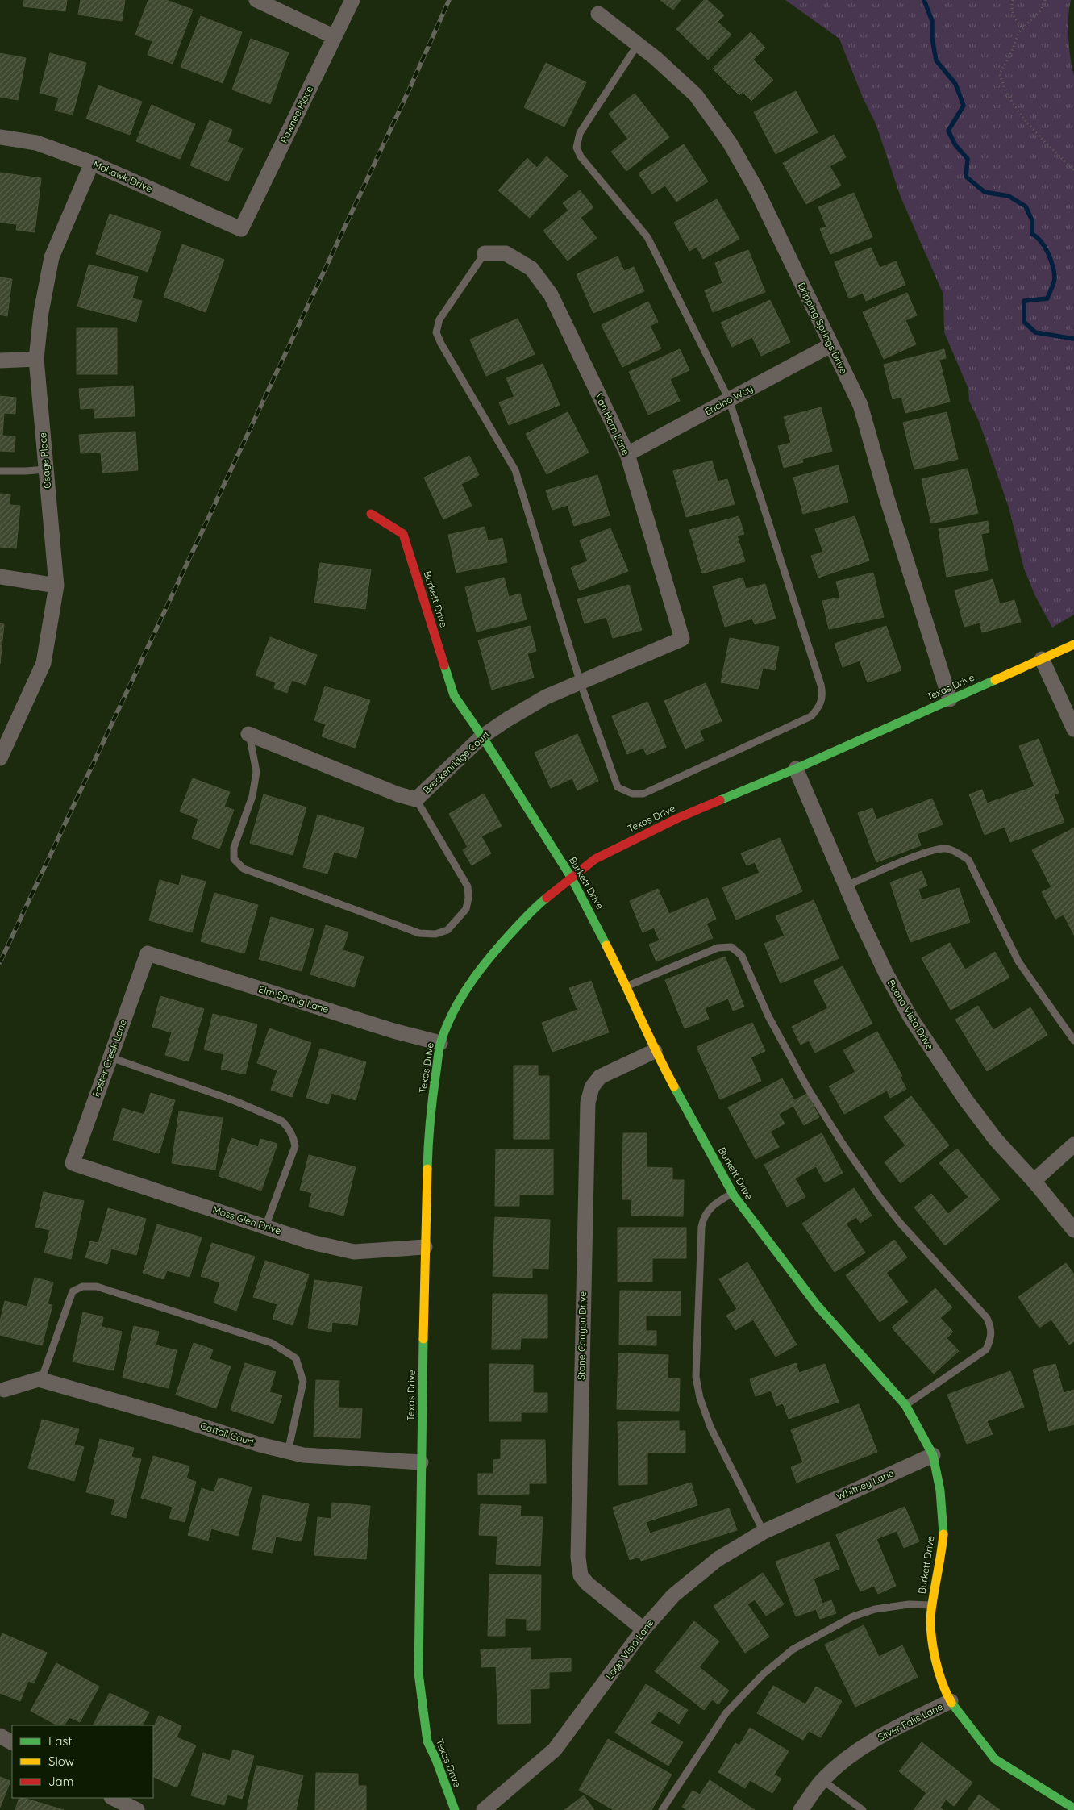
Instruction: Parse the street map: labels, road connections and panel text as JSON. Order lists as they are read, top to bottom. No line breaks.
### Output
{"streets":{"street":["Pawnee Place","Mohawk Drive","Dripping Springs Drive","Encino Way","Van Horn Lane","Osage Place","Burkett Drive","Texas Drive","Breckenridge Court","Elm Spring Lane","Buena Vista Drive","Foster Creek Lane","Moss Glen Drive","Stone Canyon Drive","Cattail Court","Whitney Lane","Lago Vista Lane","Silver Falls Lane"]},"crossings":[["Pawnee Place","Mohawk Drive"],["Mohawk Drive","Osage Place"],["Dripping Springs Drive","Encino Way"],["Dripping Springs Drive","Texas Drive"],["Encino Way","Van Horn Lane"],["Van Horn Lane","Breckenridge Court"],["Burkett Drive","Texas Drive"],["Burkett Drive","Breckenridge Court"],["Burkett Drive","Stone Canyon Drive"],["Burkett Drive","Whitney Lane"],["Burkett Drive","Silver Falls Lane"],["Texas Drive","Elm Spring Lane"],["Texas Drive","Buena Vista Drive"],["Texas Drive","Moss Glen Drive"],["Texas Drive","Cattail Court"],["Elm Spring Lane","Foster Creek Lane"],["Foster Creek Lane","Moss Glen Drive"],["Stone Canyon Drive","Lago Vista Lane"],["Whitney Lane","Lago Vista Lane"]],"legend":["Fast","Slow","Jam"]}
